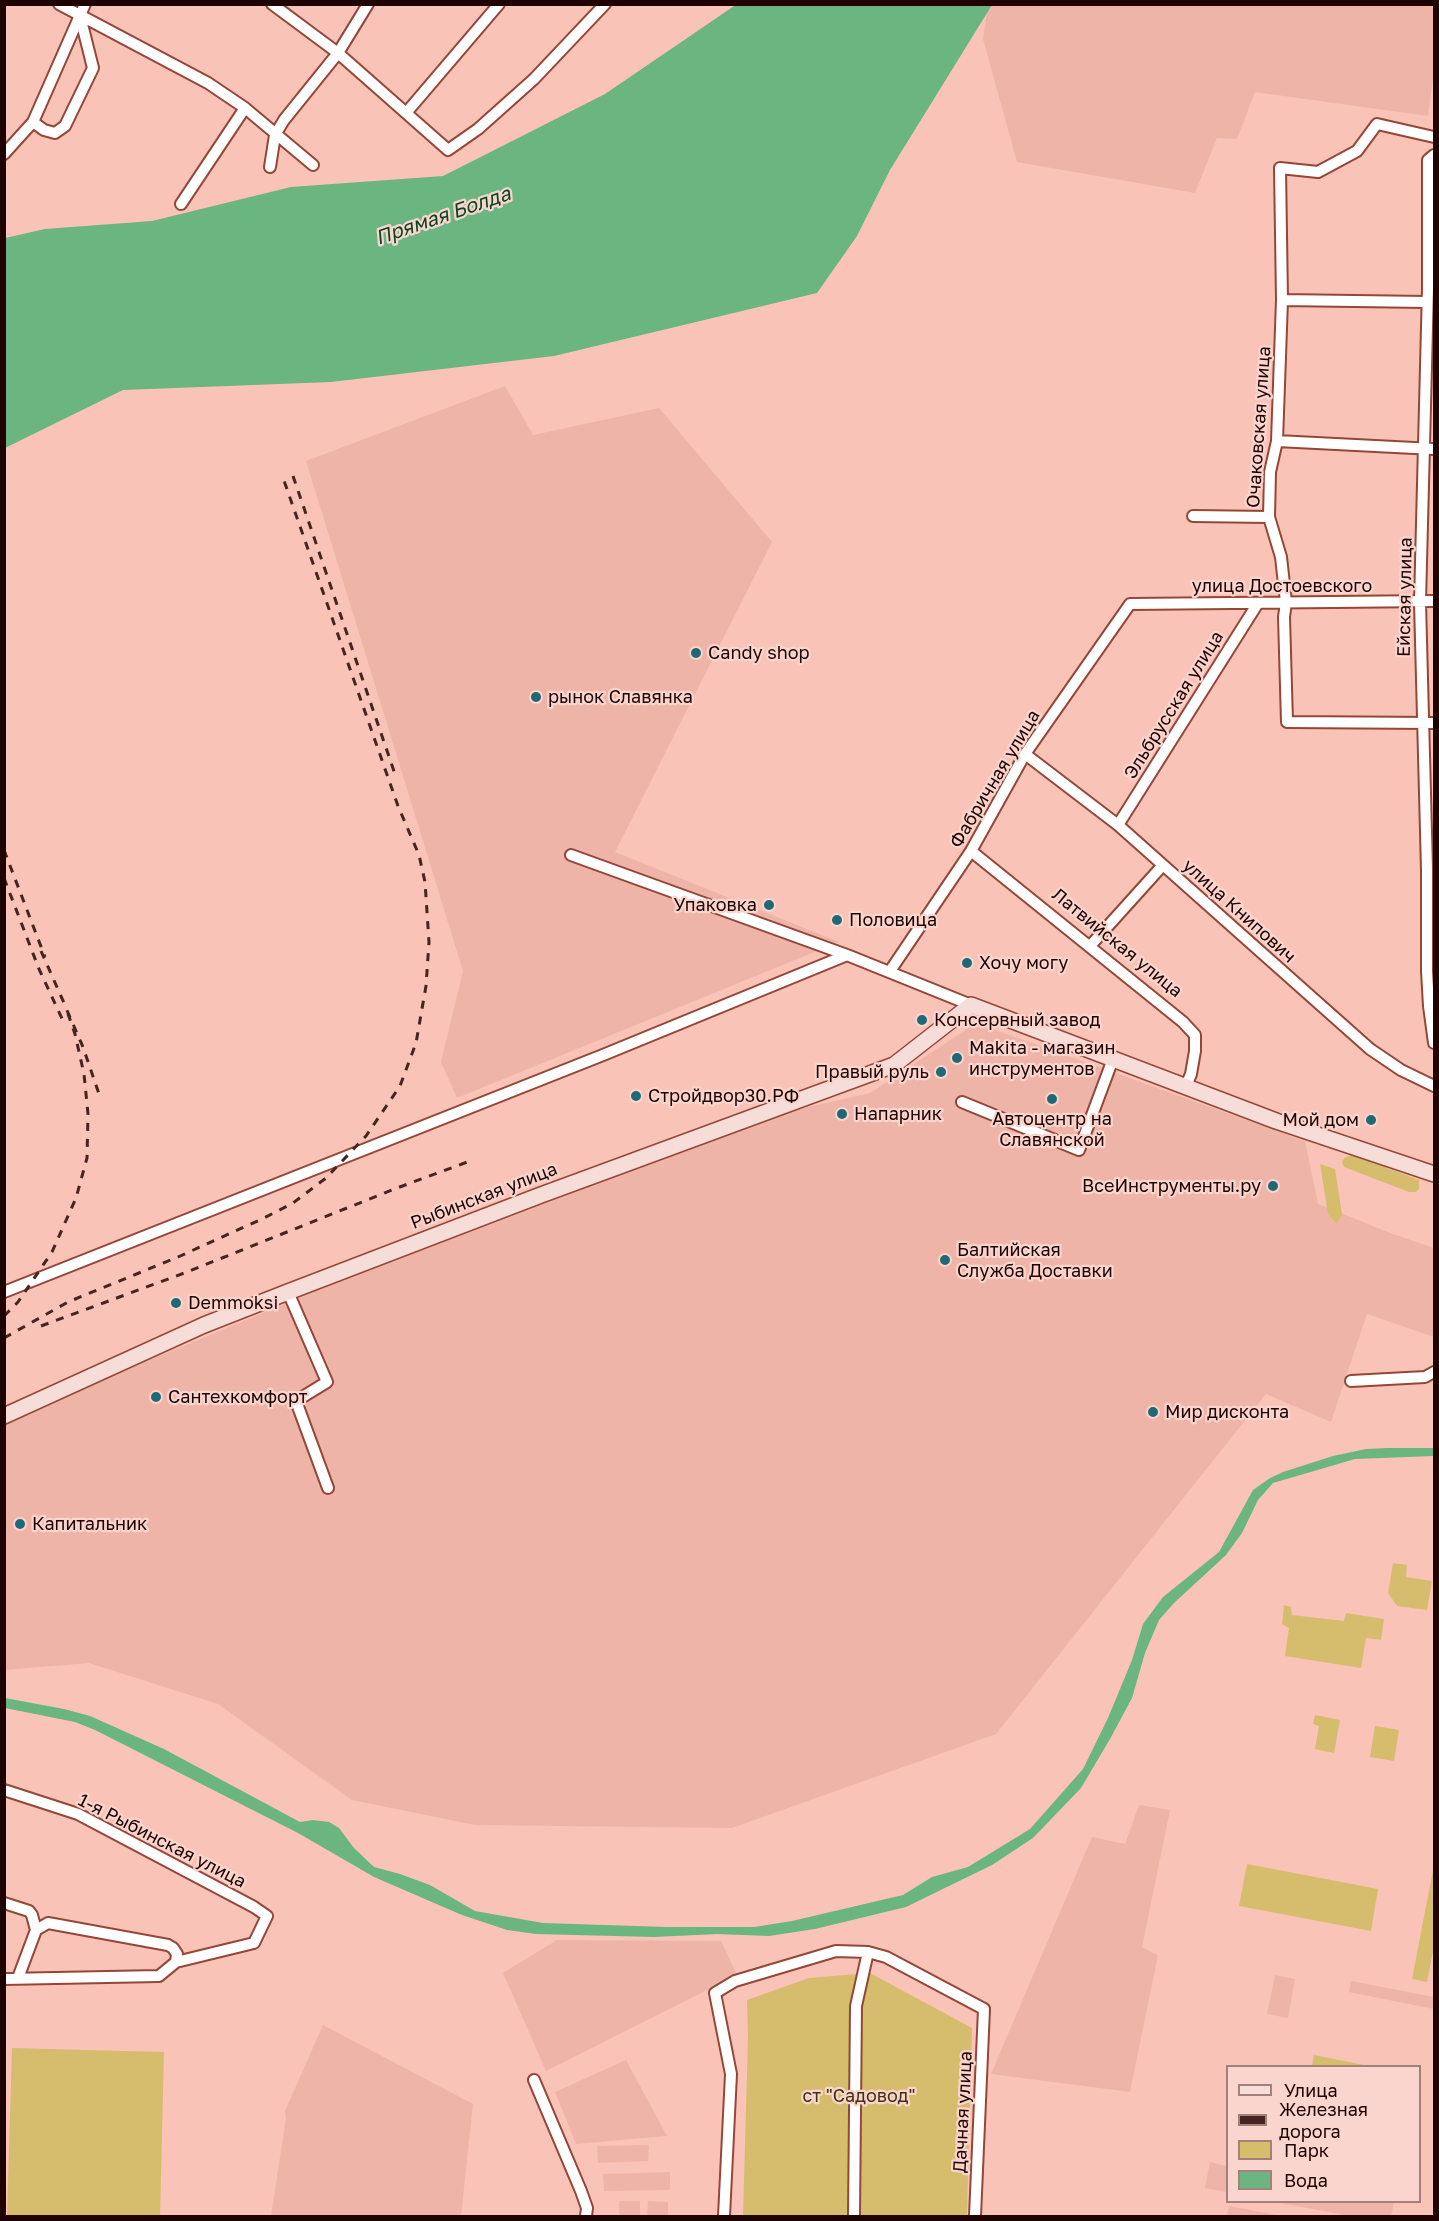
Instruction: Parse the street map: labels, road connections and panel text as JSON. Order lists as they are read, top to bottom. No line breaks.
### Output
{"streets":{"main road":["Рыбинская улица"],"street":["Очаковская улица","улица Достоевского","Ейская улица","Эльбрусская улица","Фабричная улица","улица Книпович","Латвийская улица","1-я Рыбинская улица","Дачная улица"]},"crossings":[["Очаковская улица","улица Достоевского"],["Очаковская улица","Ейская улица"],["улица Достоевского","Ейская улица"],["улица Достоевского","Эльбрусская улица"],["улица Достоевского","Фабричная улица"],["Эльбрусская улица","улица Книпович"],["Фабричная улица","улица Книпович"],["Фабричная улица","Латвийская улица"]],"water":["Прямая Болда"],"parks":["ст \"Садовод\""],"places":["Candy shop","рынок Славянка","Упаковка","Половица","Хочу могу","Консервный завод","Makita - магазин инструментов","Правый руль","Стройдвор30.РФ","Автоцентр на Славянской","Напарник","Мой дом","ВсеИнструменты.ру","Балтийская Служба Доставки","Demmoksi","Сантехкомфорт","Мир дисконта","Капитальник"],"legend":["Улица","Железная дорога","Парк","Вода"]}
